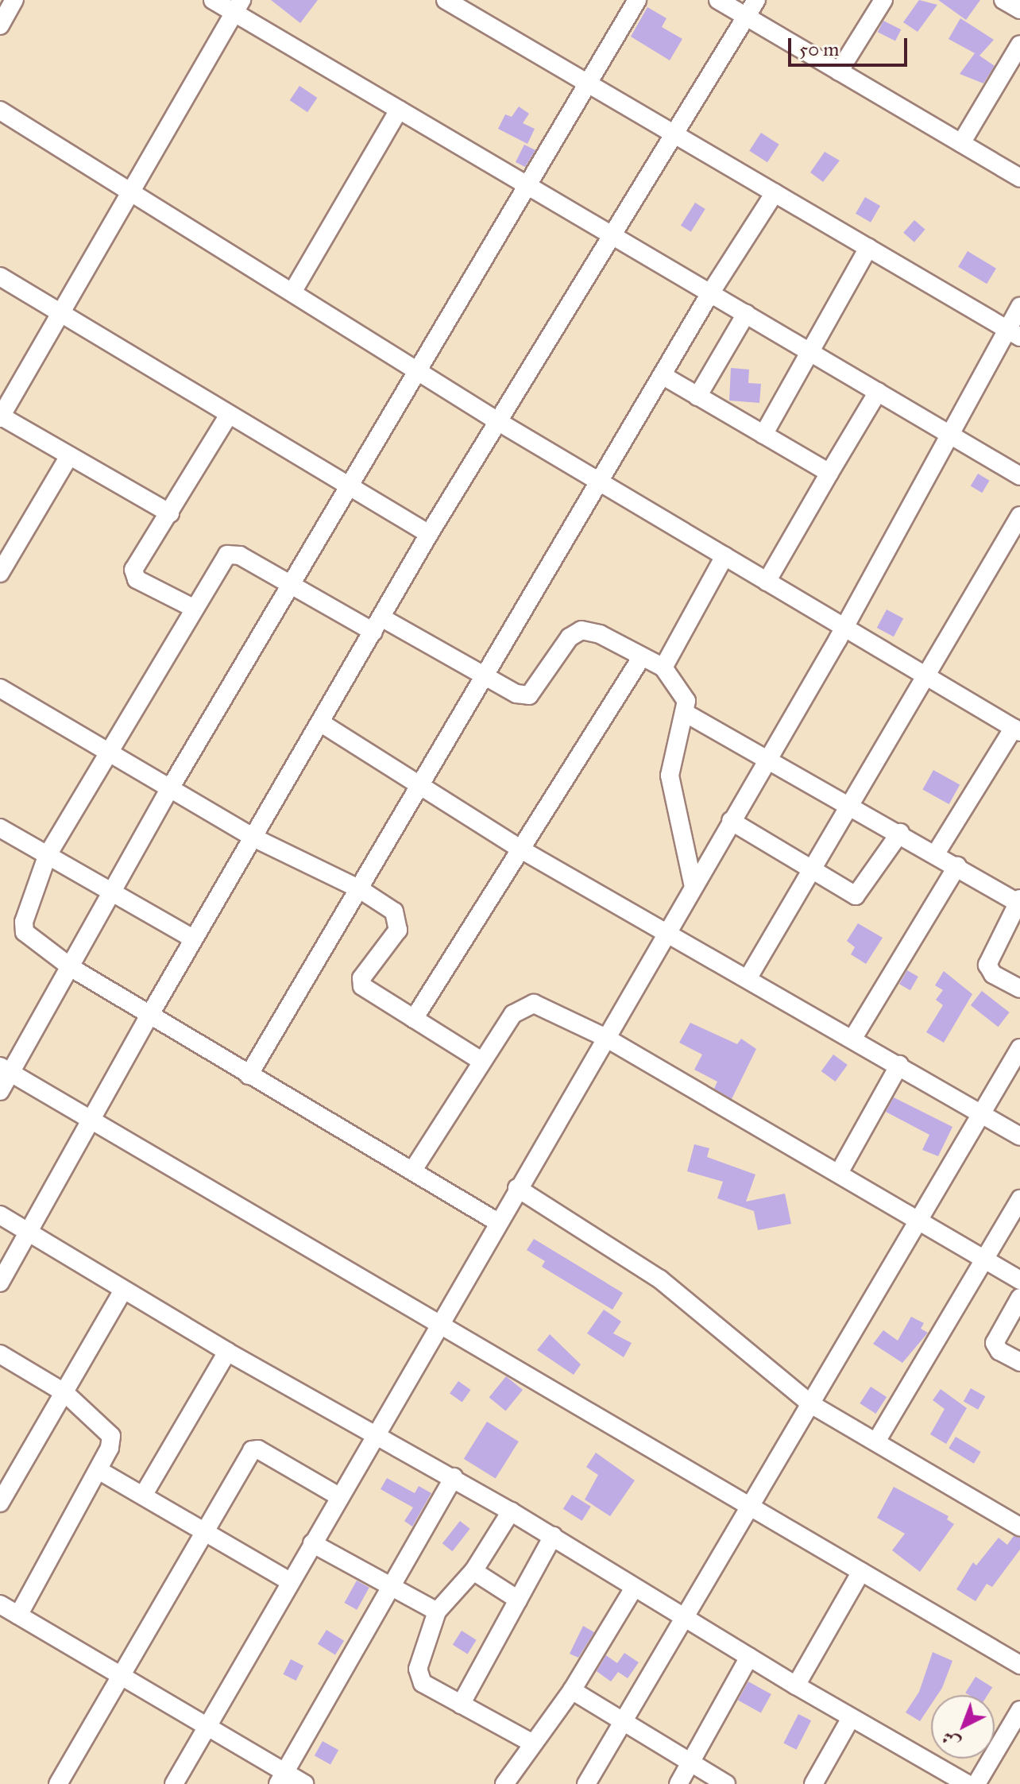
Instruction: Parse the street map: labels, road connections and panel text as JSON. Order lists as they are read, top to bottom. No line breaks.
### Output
{"scale_bar":"50 m","north":"bottom left"}
